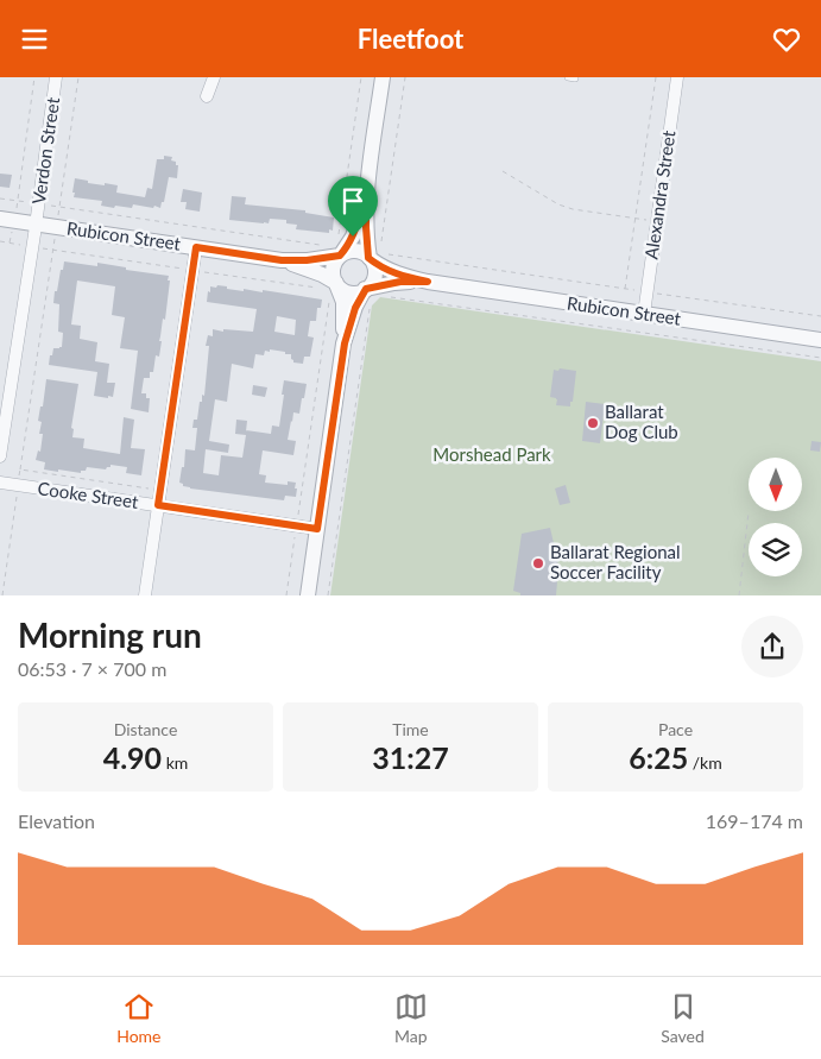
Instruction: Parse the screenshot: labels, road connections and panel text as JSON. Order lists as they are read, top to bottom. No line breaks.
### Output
{"streets":{"street":["Verdon Street","Alexandra Street","Rubicon Street","Cooke Street"]},"crossings":[["Verdon Street","Rubicon Street"],["Alexandra Street","Rubicon Street"]],"parks":["Morshead Park"],"places":["Ballarat Dog Club","Ballarat Regional Soccer Facility"],"north":"bottom","page":{"header":"Fleetfoot","heading":["Morning run","06:53 · 7 × 700 m"],"stats":[["Distance","4.90 km"],["Time","31:27"],["Pace","6:25 /km"]],"chart":["Elevation","169–174 m"],"tabs":["Home","Map","Saved"]}}
